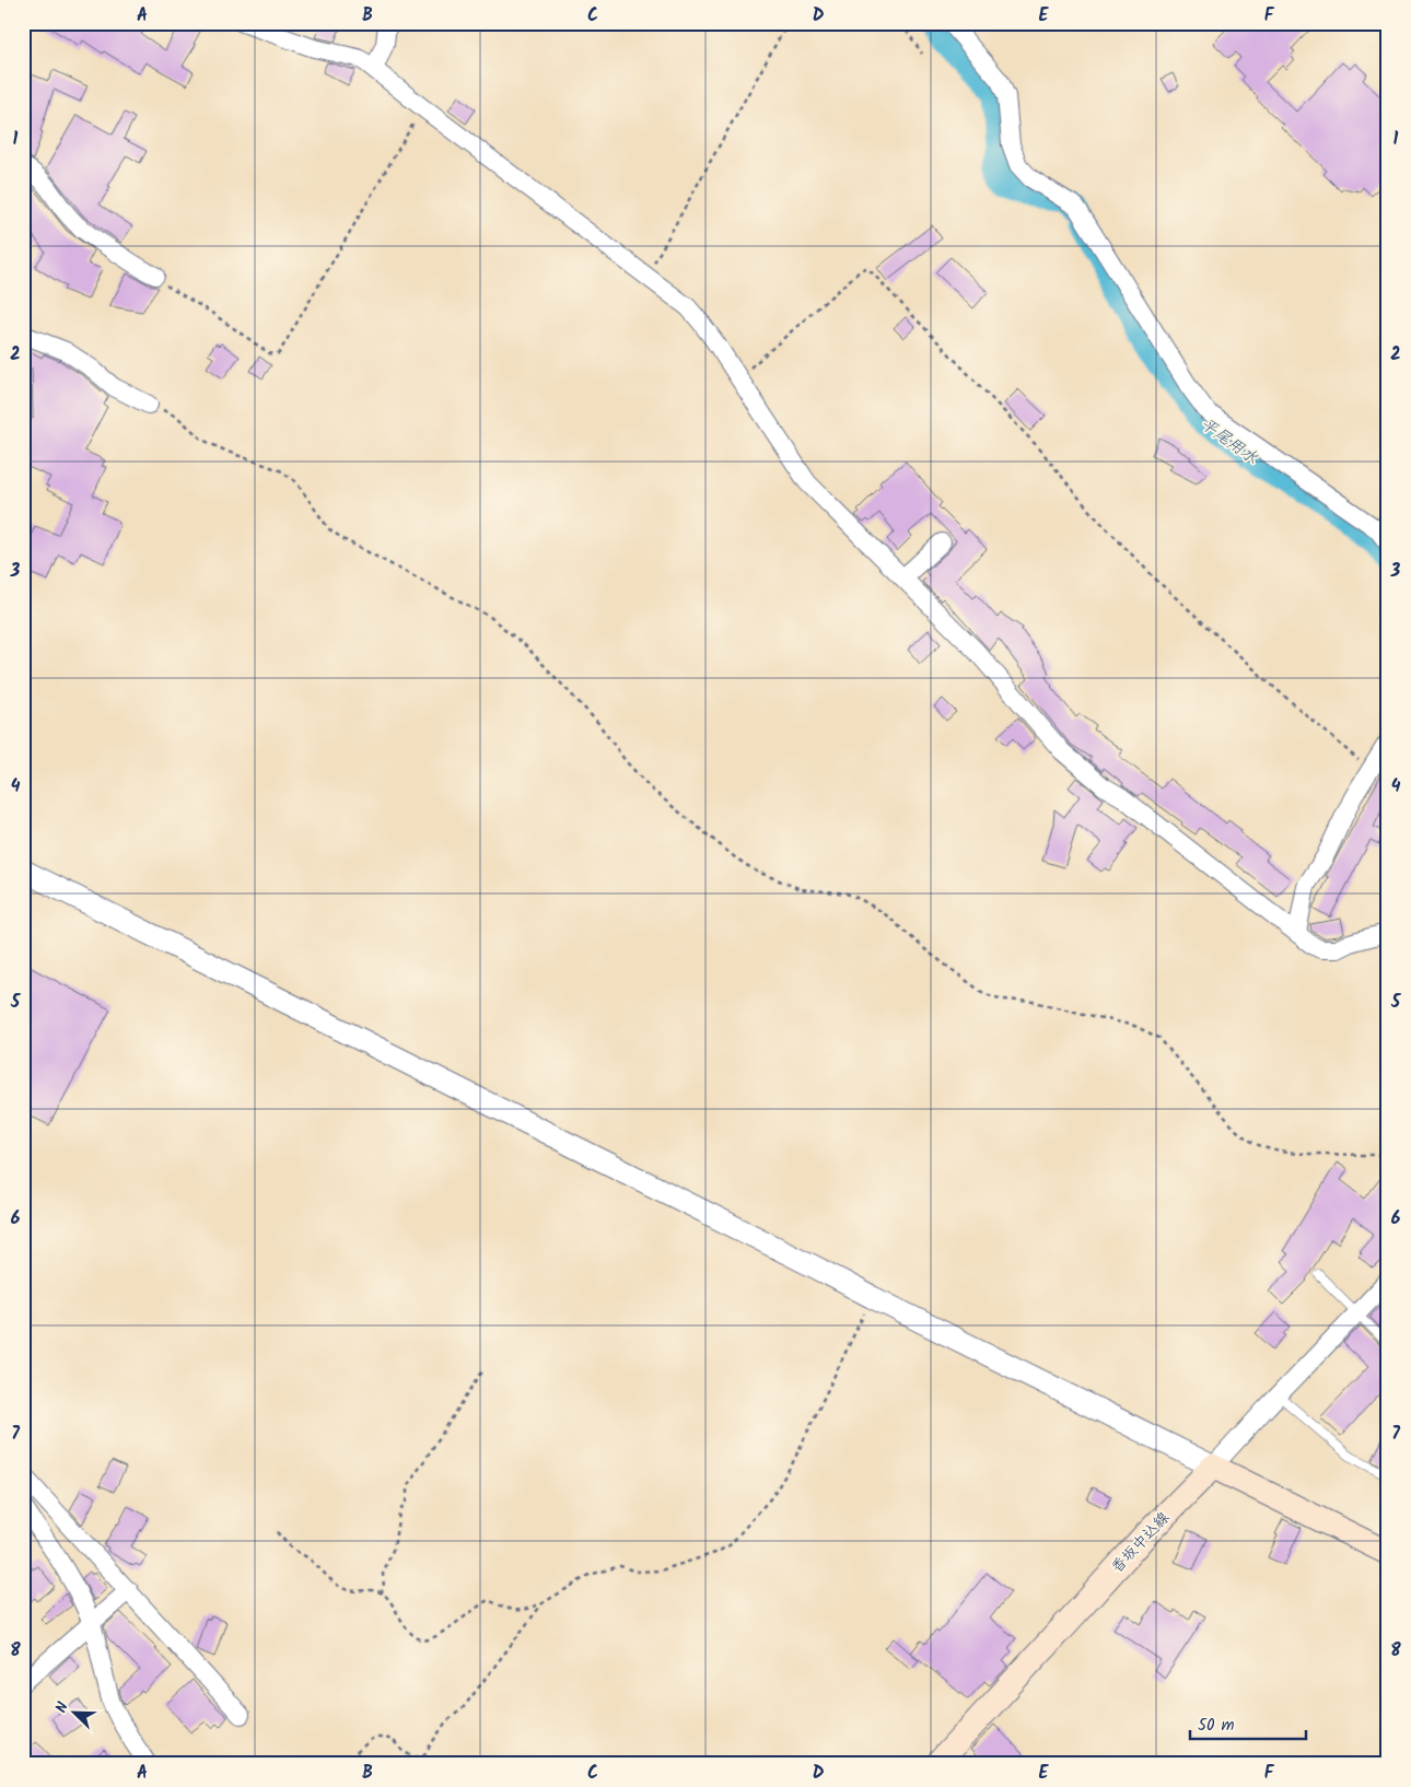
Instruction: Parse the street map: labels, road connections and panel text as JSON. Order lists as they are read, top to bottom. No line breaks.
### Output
{"streets":{"main road":["香坂中込線"]},"water":["平尾用水"],"scale_bar":"50 m","north":"top left","grid":{"columns":["A","B","C","D","E","F"],"rows":["1","2","3","4","5","6","7","8"]}}
